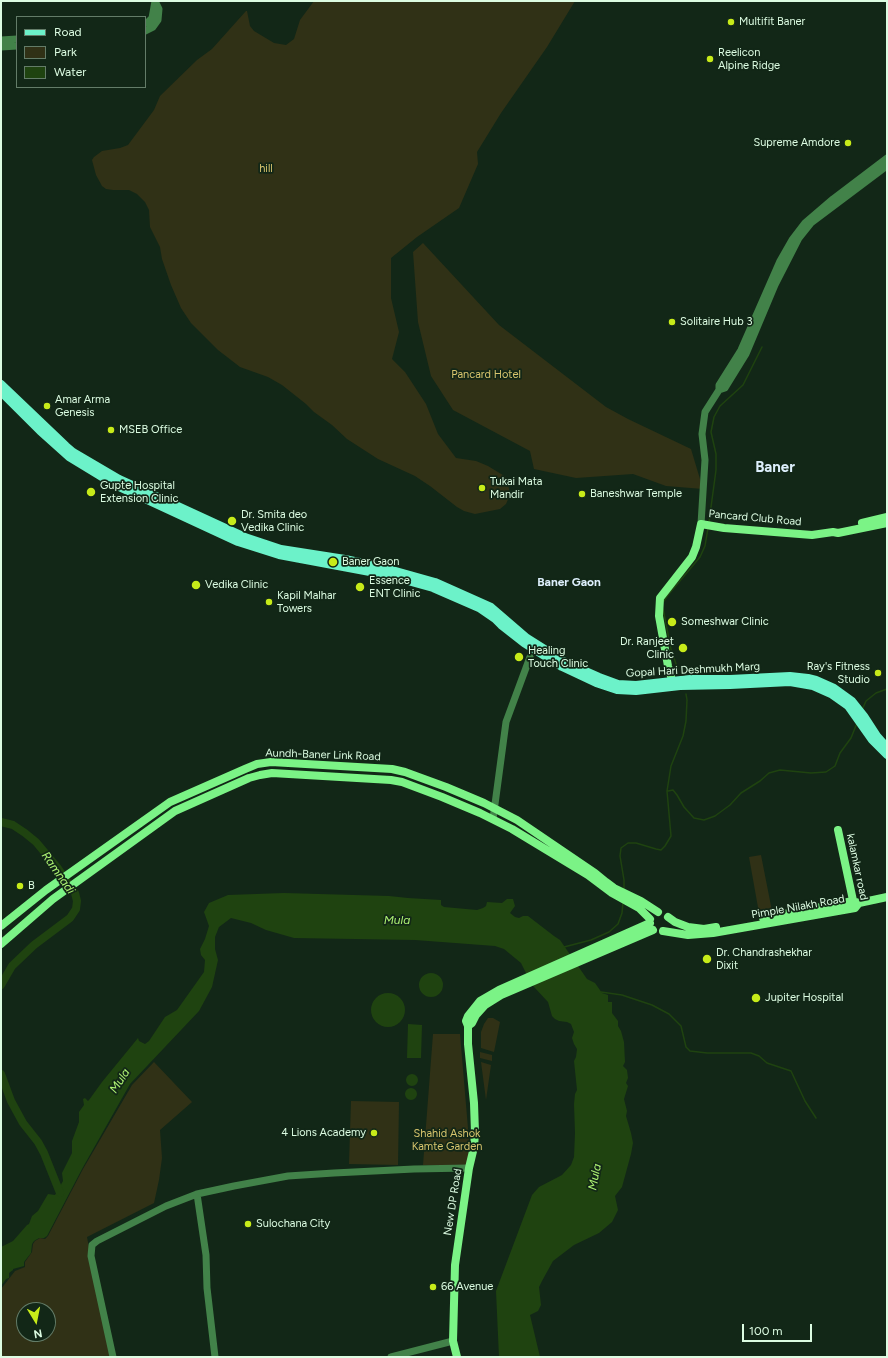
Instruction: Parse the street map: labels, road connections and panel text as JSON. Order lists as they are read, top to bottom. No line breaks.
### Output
{"streets":{"main road":["Pancard Club Road","Gopal Hari Deshmukh Marg","Aundh-Baner Link Road","kalamkar road","Pimple Nilakh Road","New DP Road"]},"crossings":[["Pancard Club Road","Gopal Hari Deshmukh Marg"],["kalamkar road","Pimple Nilakh Road"],["Pimple Nilakh Road","New DP Road"]],"districts":["Baner","Baner Gaon"],"water":["Ramnadi","Mula"],"parks":["hill","Pancard Hotel","Shahid Ashok Kamte Garden"],"places":["Multifit Baner","Reelicon Alpine Ridge","Supreme Amdore","Solitaire Hub 3","Amar Arma Genesis","MSEB Office","Tukai Mata Mandir","Gupte Hospital Extension Clinic","Baneshwar Temple","Dr. Smita deo Vedika Clinic","Baner Gaon","Vedika Clinic","Essence ENT Clinic","Kapil Malhar Towers","Someshwar Clinic","Dr. Ranjeet Clinic","Healing Touch Clinic","Ray's Fitness Studio","B","Dr. Chandrashekhar Dixit","Jupiter Hospital","4 Lions Academy","Sulochana City","66 Avenue"],"legend":["Road","Park","Water"],"scale_bar":"100 m","north":"bottom"}
